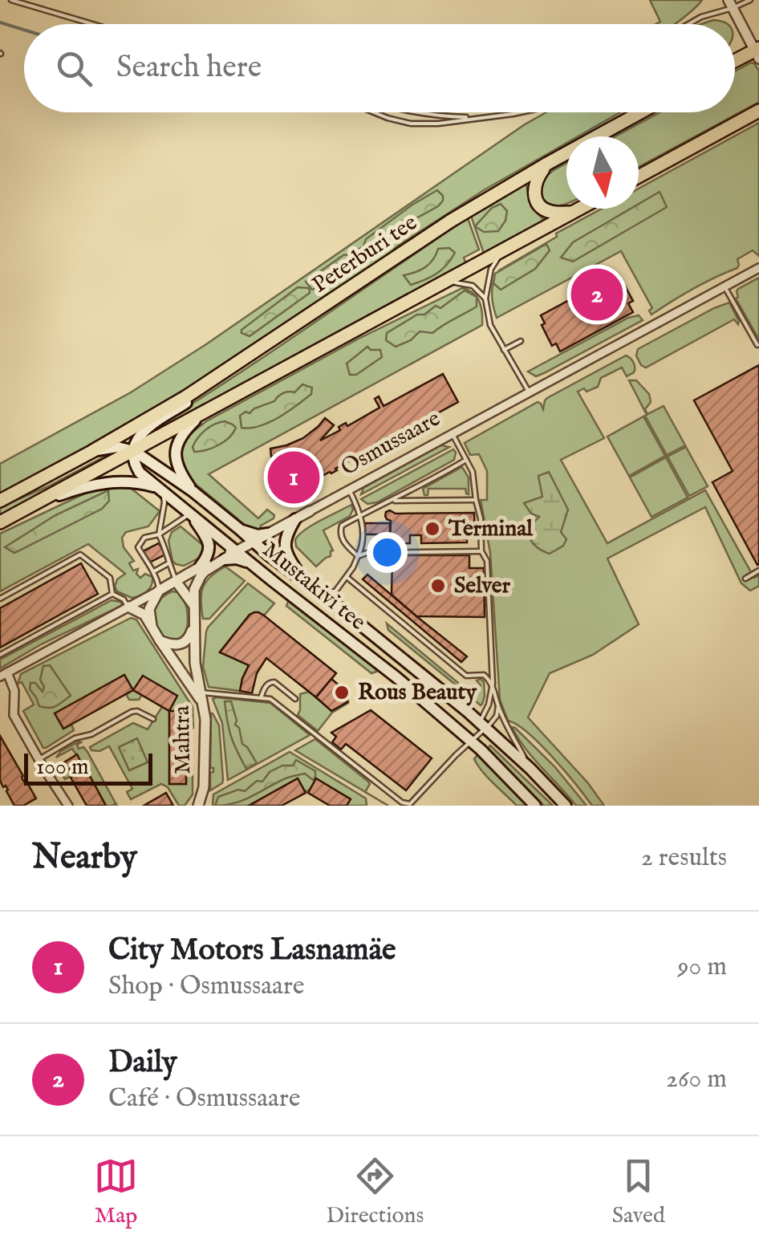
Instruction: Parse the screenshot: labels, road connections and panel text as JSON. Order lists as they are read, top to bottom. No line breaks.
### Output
{"streets":{"highway":["Peterburi tee"],"main road":["Mustakivi tee"],"street":["Osmussaare","Mahtra"]},"crossings":[["Peterburi tee","Mustakivi tee"],["Osmussaare","Mustakivi tee"]],"places":["Terminal","Selver","Rous Beauty"],"scale_bar":"100 m","north":"bottom","page":{"search":"Search here","pins":["2","1"],"scale":"100 m","heading":["Nearby","2 results"],"list":[{"mark":"1","name":"City Motors Lasnamäe","note":"Shop · Osmussaare","value":"90 m"},{"mark":"2","name":"Daily","note":"Café · Osmussaare","value":"260 m"}],"nav":["Map","Directions","Saved"]}}
